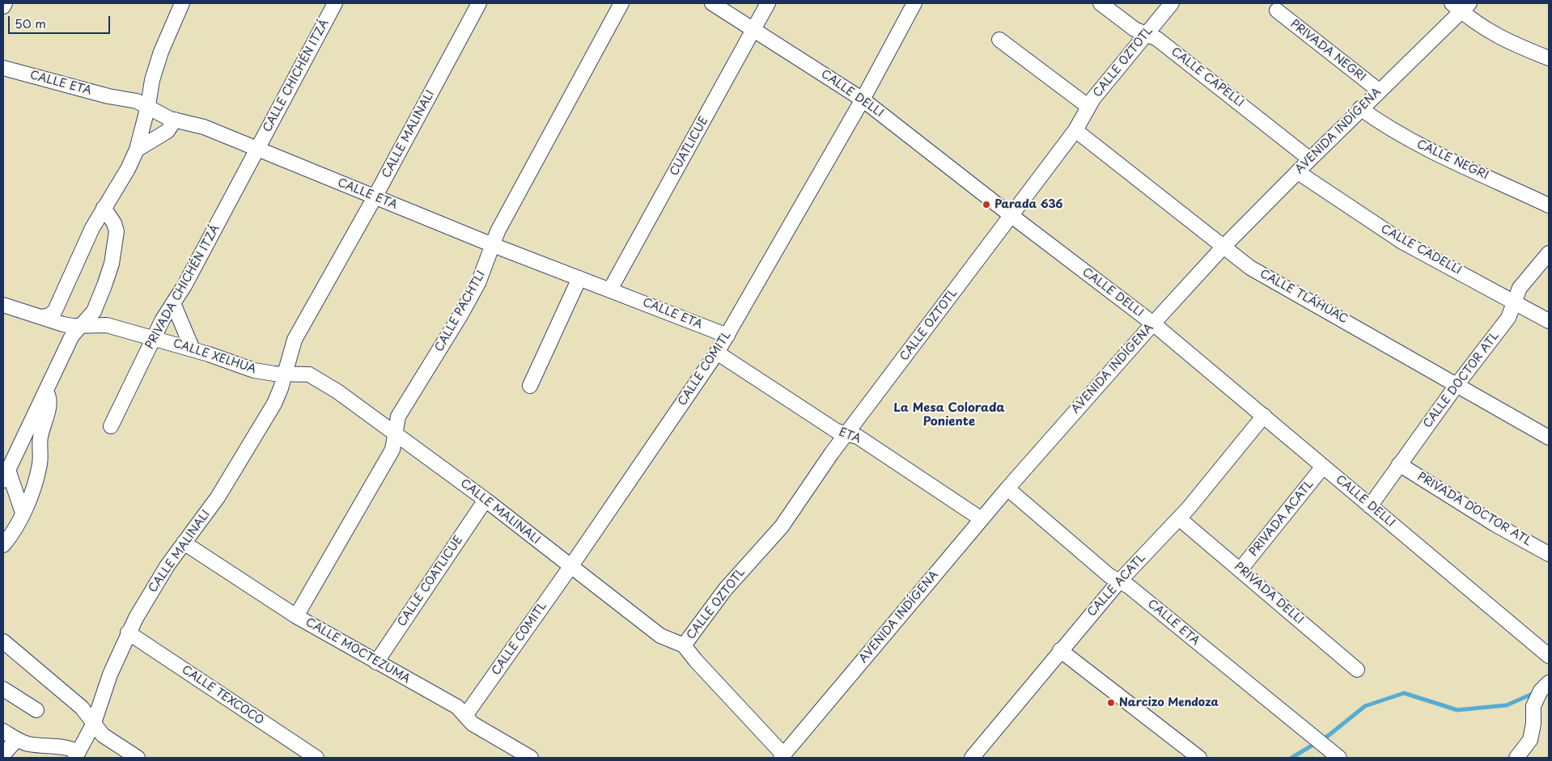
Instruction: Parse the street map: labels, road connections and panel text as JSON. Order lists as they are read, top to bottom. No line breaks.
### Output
{"streets":{"street":["PRIVADA NEGRI","CALLE OZTOTL","CALLE CHICHÉN ITZÁ","CALLE CAPELLI","CALLE ETA","CALLE DELLI","AVENIDA INDÍGENA","CALLE MALINALI","CUATLICUE","CALLE NEGRI","CALLE CADELLI","PRIVADA CHICHÉN ITZÁ","CALLE TLÁHUAC","CALLE PACHTLI","CALLE XELHUA","CALLE COMITL","CALLE DOCTOR ATL","ETA","PRIVADA DOCTOR ATL","PRIVADA ACATL","CALLE COATLICUE","CALLE ACATL","PRIVADA DELLI","CALLE MOCTEZUMA","CALLE TEXCOCO"]},"crossings":[["PRIVADA NEGRI","AVENIDA INDÍGENA"],["CALLE OZTOTL","CALLE CAPELLI"],["CALLE OZTOTL","CALLE DELLI"],["CALLE OZTOTL","CALLE MALINALI"],["CALLE OZTOTL","CALLE TLÁHUAC"],["CALLE OZTOTL","ETA"],["CALLE CHICHÉN ITZÁ","CALLE ETA"],["CALLE CHICHÉN ITZÁ","PRIVADA CHICHÉN ITZÁ"],["CALLE CAPELLI","AVENIDA INDÍGENA"],["CALLE ETA","AVENIDA INDÍGENA"],["CALLE ETA","CALLE MALINALI"],["CALLE ETA","CUATLICUE"],["CALLE ETA","PRIVADA CHICHÉN ITZÁ"],["CALLE ETA","CALLE PACHTLI"],["CALLE ETA","CALLE COMITL"],["CALLE ETA","CALLE ACATL"],["CALLE DELLI","AVENIDA INDÍGENA"],["CALLE DELLI","CUATLICUE"],["CALLE DELLI","CALLE COMITL"],["CALLE DELLI","CALLE DOCTOR ATL"],["CALLE DELLI","PRIVADA ACATL"],["CALLE DELLI","CALLE ACATL"],["AVENIDA INDÍGENA","CALLE NEGRI"],["AVENIDA INDÍGENA","CALLE CADELLI"],["AVENIDA INDÍGENA","CALLE TLÁHUAC"],["AVENIDA INDÍGENA","ETA"],["CALLE MALINALI","CALLE PACHTLI"],["CALLE MALINALI","CALLE XELHUA"],["CALLE MALINALI","CALLE COMITL"],["CALLE MALINALI","CALLE COATLICUE"],["CALLE MALINALI","CALLE MOCTEZUMA"],["CALLE MALINALI","CALLE TEXCOCO"],["CALLE CADELLI","CALLE DOCTOR ATL"],["PRIVADA CHICHÉN ITZÁ","CALLE XELHUA"],["CALLE TLÁHUAC","CALLE DOCTOR ATL"],["CALLE PACHTLI","CALLE MOCTEZUMA"],["CALLE COMITL","ETA"],["CALLE COMITL","CALLE MOCTEZUMA"],["CALLE DOCTOR ATL","PRIVADA DOCTOR ATL"],["PRIVADA ACATL","PRIVADA DELLI"],["CALLE COATLICUE","CALLE MOCTEZUMA"],["CALLE ACATL","PRIVADA DELLI"]],"districts":["La Mesa Colorada Poniente"],"places":["Parada 636","Narcizo Mendoza"],"scale_bar":"50 m"}
